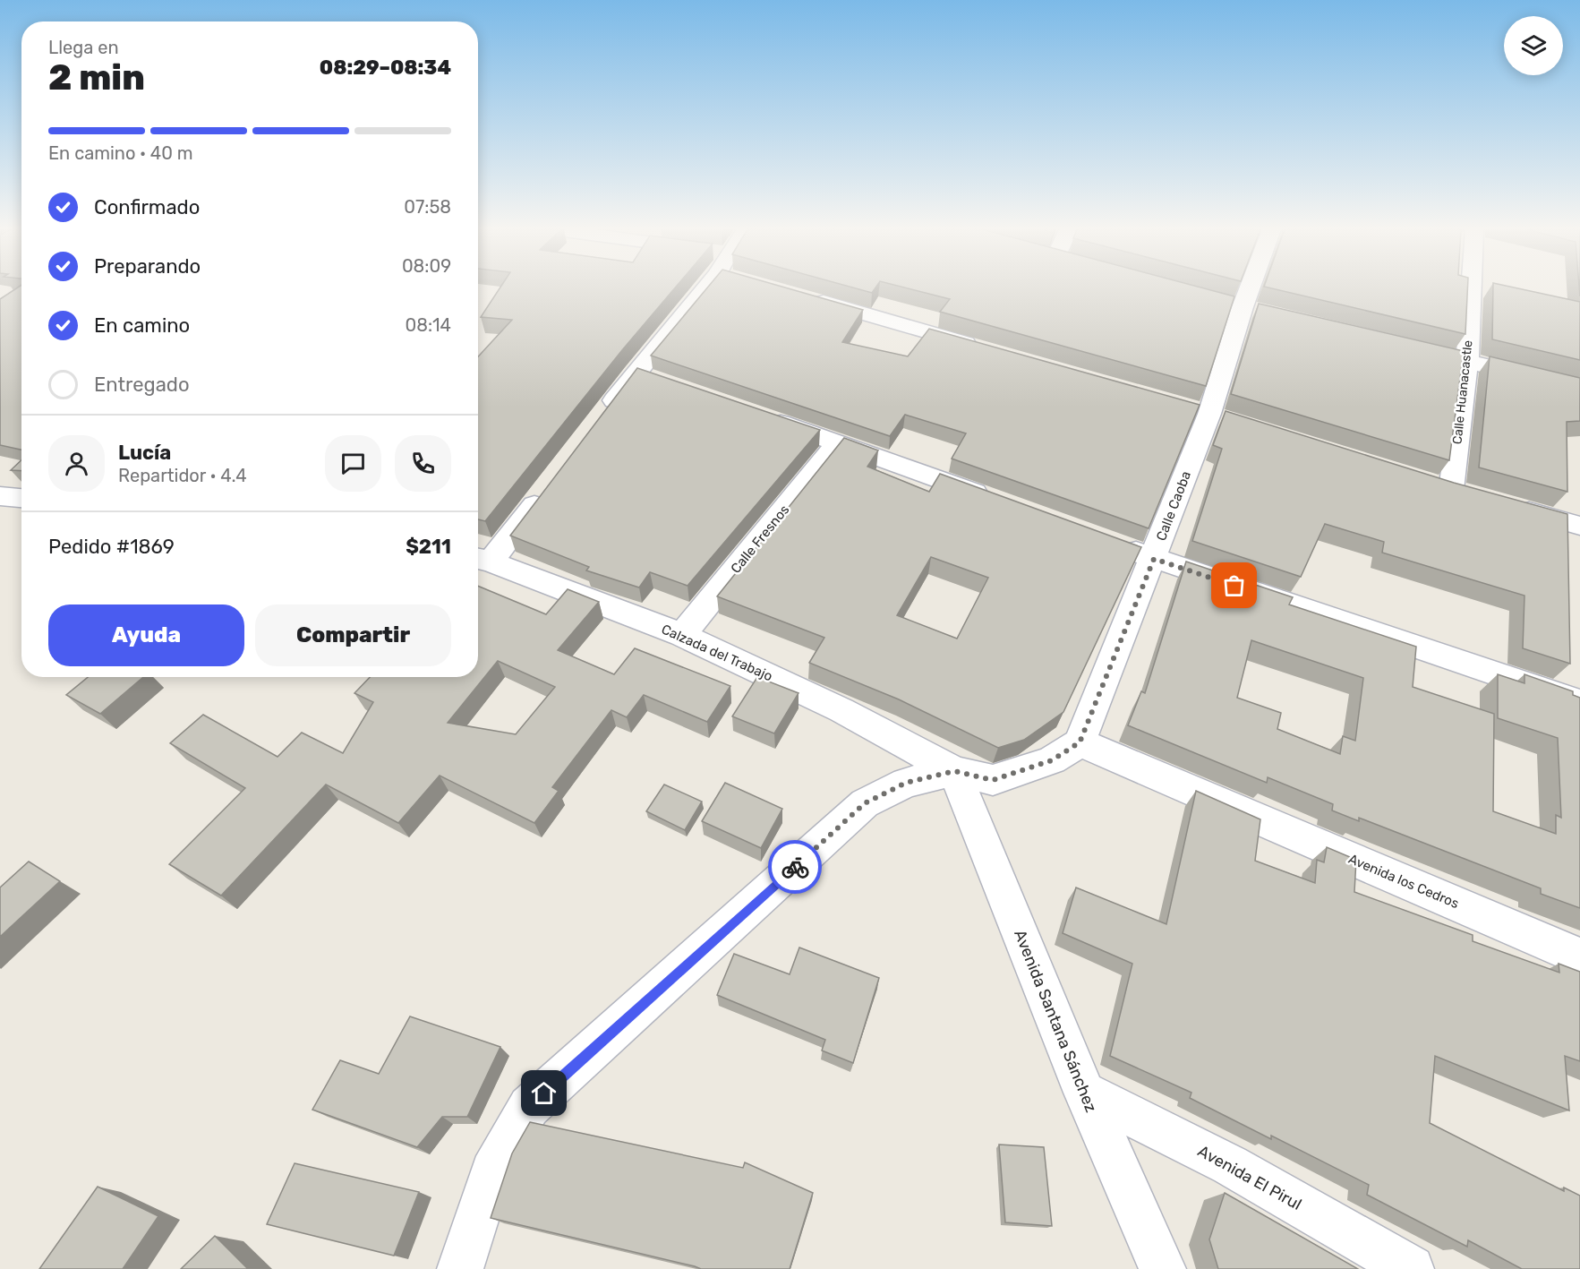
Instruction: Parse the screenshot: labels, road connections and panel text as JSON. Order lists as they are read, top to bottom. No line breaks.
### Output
{"streets":{"street":["Calle Huanacastle","Calle Caoba","Calle Fresnos","Calzada del Trabajo","Avenida los Cedros","Avenida Santana Sánchez","Avenida El Pirul"]},"crossings":[["Calle Caoba","Avenida los Cedros"],["Calle Fresnos","Calzada del Trabajo"],["Calzada del Trabajo","Avenida Santana Sánchez"],["Avenida Santana Sánchez","Avenida El Pirul"]],"page":{"heading":["2 min","Llega en","08:29–08:34"],"panel":["Lucía","Repartidor · 4.4","Pedido #1869","$211"],"bar":"En camino · 40 m","list":[["Confirmado","07:58"],["Preparando","08:09"],["En camino","08:14"],"Entregado"],"buttons":["Ayuda","Compartir"]}}
